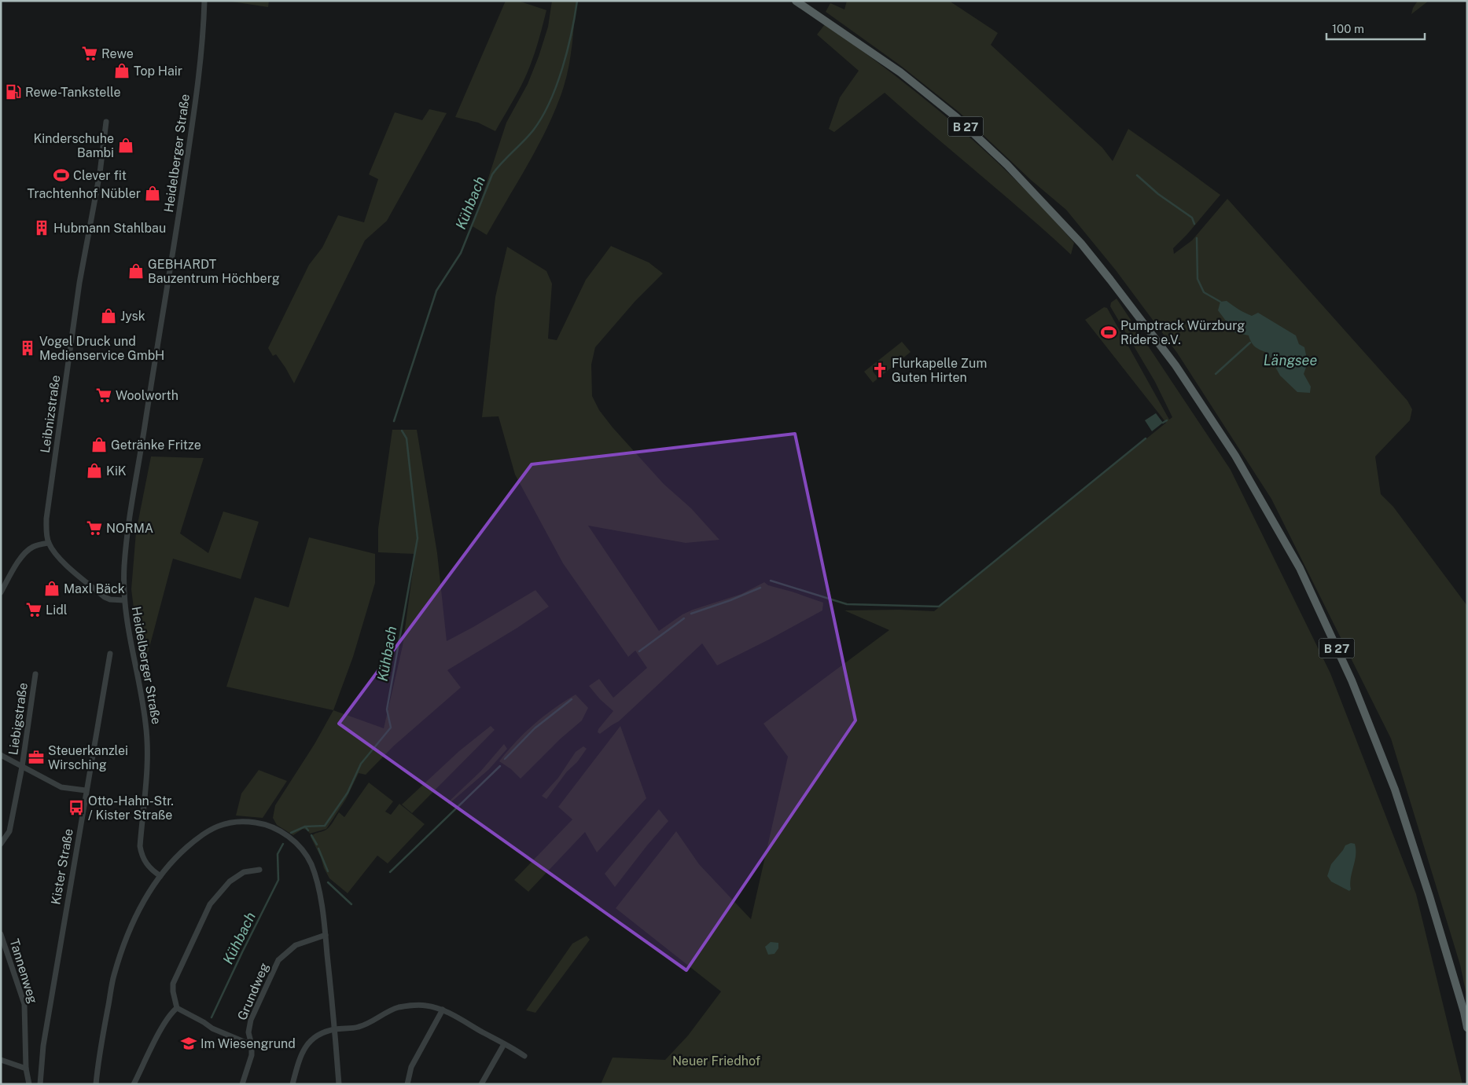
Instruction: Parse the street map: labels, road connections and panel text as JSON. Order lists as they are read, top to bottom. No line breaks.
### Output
{"streets":{"main road":["B 27"],"street":["Heidelberger Straße","Leibnizstraße","Liebigstraße","Kister Straße","Tannenweg","Grundweg"]},"water":["Kühbach","Längsee"],"parks":["Neuer Friedhof"],"places":{"supermarket":["Rewe","Woolworth","NORMA","Lidl"],"shop":["Top Hair","Kinderschuhe Bambi","Trachtenhof Nübler","GEBHARDT Bauzentrum Höchberg","Jysk","Getränke Fritze","KiK","Maxl Bäck"],"fuel station":["Rewe-Tankstelle"],"sports":["Clever fit","Pumptrack Würzburg Riders e.V."],"building":["Hubmann Stahlbau","Vogel Druck und Medienservice GmbH"],"church":["Flurkapelle Zum Guten Hirten"],"office":["Steuerkanzlei Wirsching"],"bus stop":["Otto-Hahn-Str. / Kister Straße"],"school or university":["Im Wiesengrund"]},"scale_bar":"100 m"}
